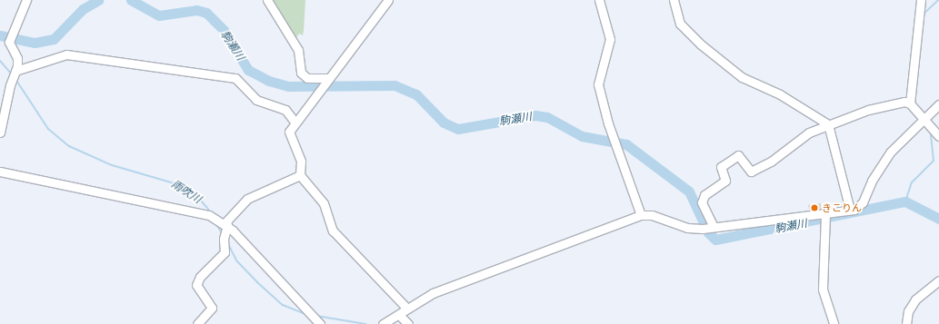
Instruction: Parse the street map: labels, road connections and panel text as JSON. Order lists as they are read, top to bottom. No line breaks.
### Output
{"water":["駒瀬川","雨吹川"],"places":["きこりん"]}
